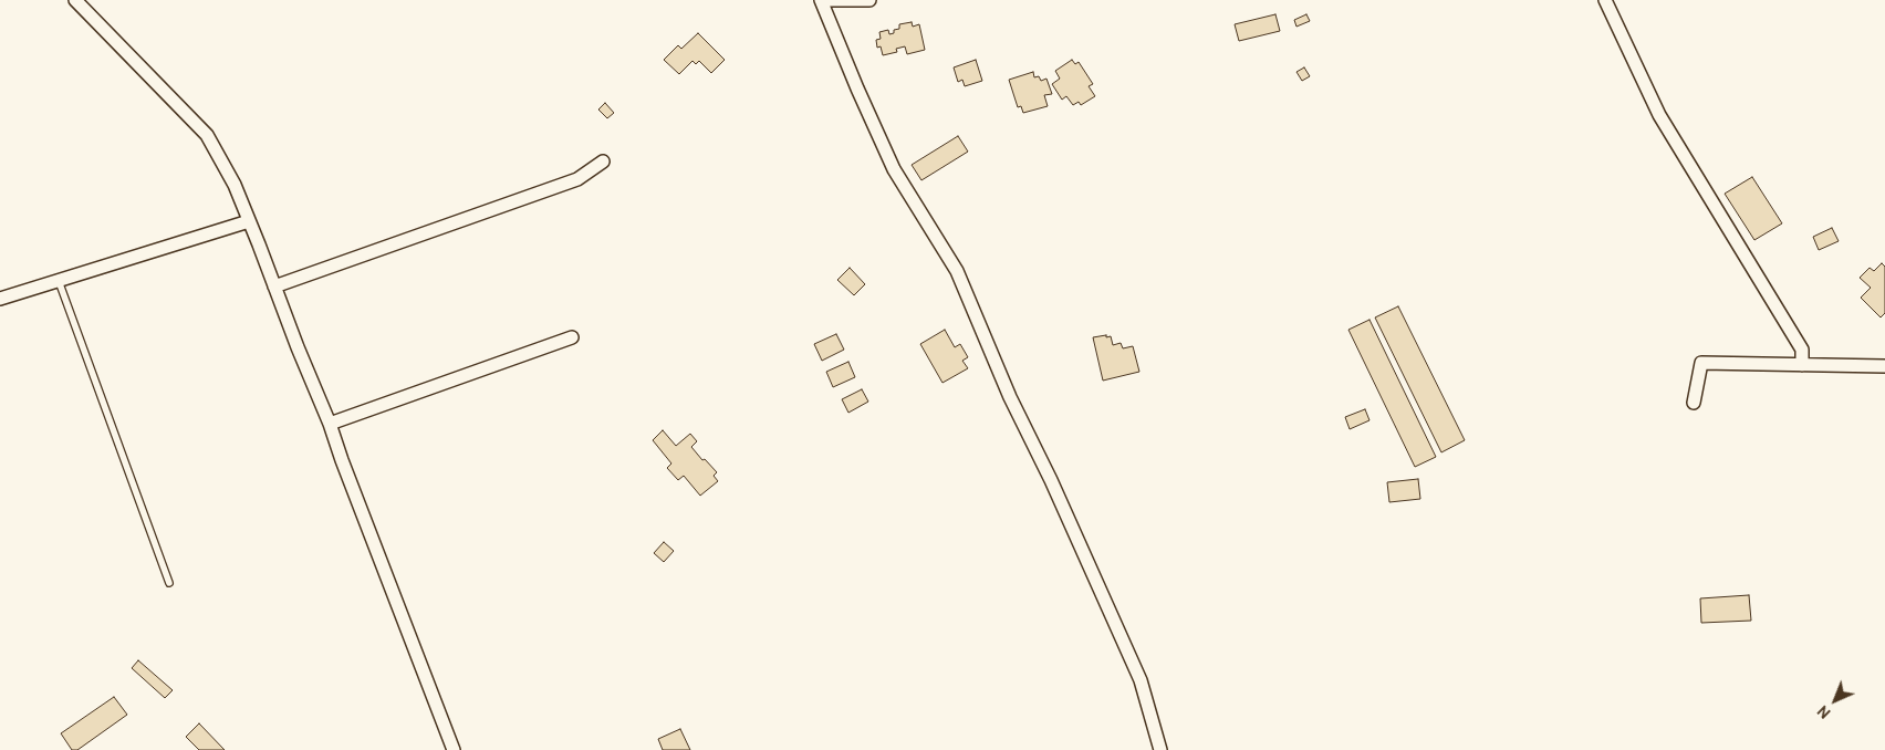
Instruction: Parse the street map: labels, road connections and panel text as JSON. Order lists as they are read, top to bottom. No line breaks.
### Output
{"north":"bottom left"}
